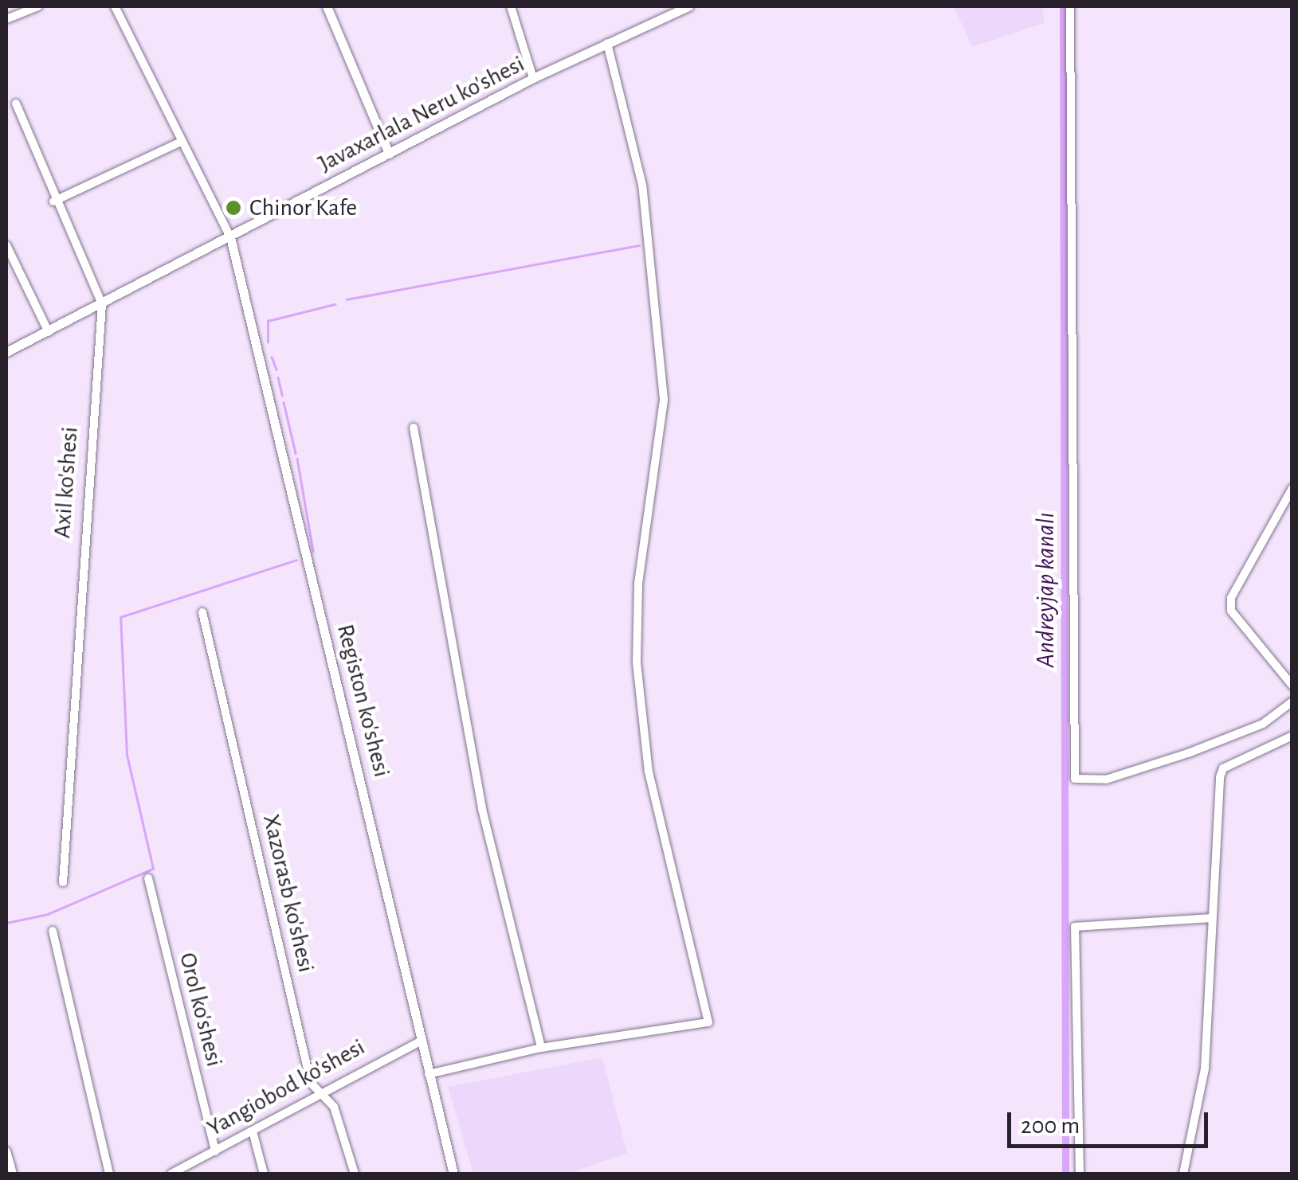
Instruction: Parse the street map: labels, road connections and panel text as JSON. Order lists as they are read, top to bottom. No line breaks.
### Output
{"streets":{"street":["Javaxarlala Neru ko'shesi","Axil ko'shesi","Registon ko'shesi","Xazorasb ko'shesi","Orol ko'shesi","Yangiobod ko'shesi"]},"crossings":[["Javaxarlala Neru ko'shesi","Axil ko'shesi"],["Javaxarlala Neru ko'shesi","Registon ko'shesi"],["Registon ko'shesi","Yangiobod ko'shesi"],["Xazorasb ko'shesi","Yangiobod ko'shesi"],["Orol ko'shesi","Yangiobod ko'shesi"]],"water":["Andreyjap kanalı"],"places":["Chinor Kafe"],"scale_bar":"200 m"}
